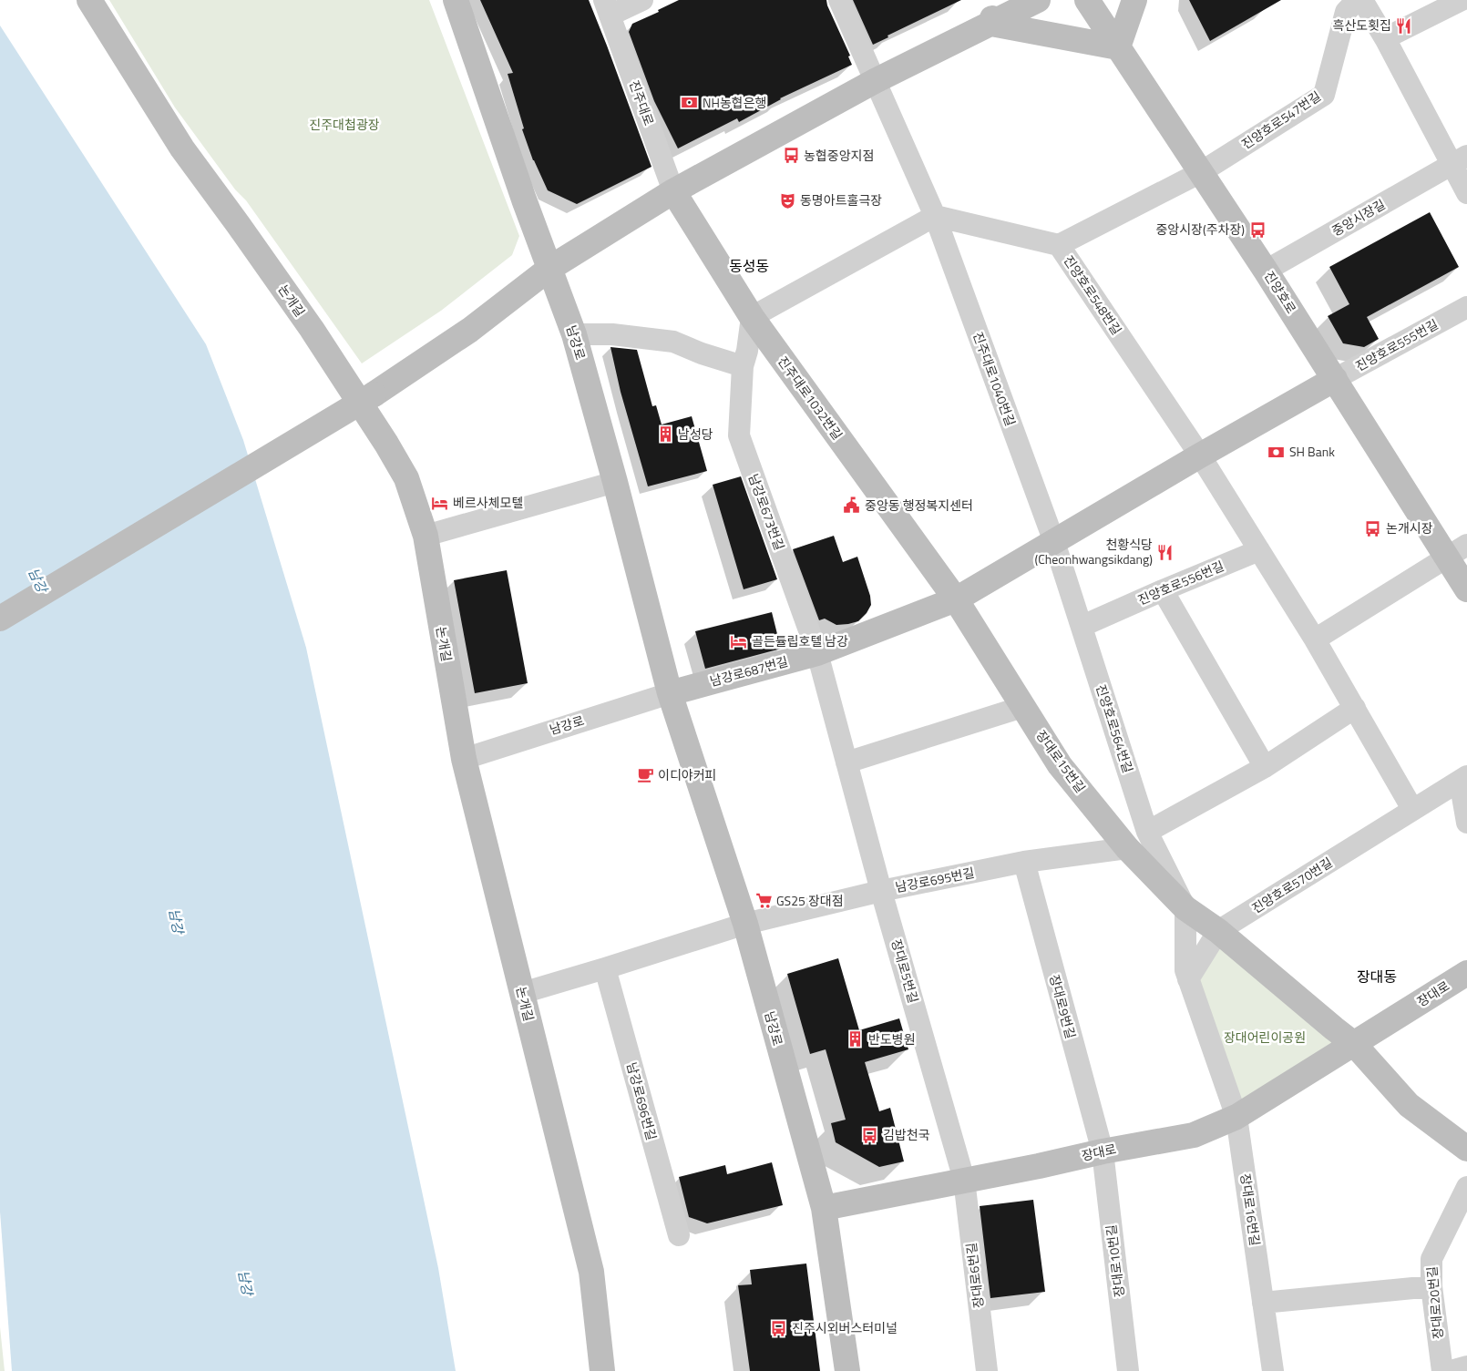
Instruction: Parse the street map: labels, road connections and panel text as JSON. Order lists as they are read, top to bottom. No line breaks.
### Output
{"streets":{"street":["진주대로","진양호로547번길","중앙시장길","진양호로","진양호로548번길","논개길","남강로","진양호로555번길","진주대로1040번길","진주대로1032번길","남강로673번길","진양호로556번길","남강로687번길","진양호로564번길","장대로15번길","남강로695번길","진양호로570번길","장대로5번길","장대로","장대로9번길","남강로696번길","장대로16번길","장대로10번길","장대로6번길","장대로20번길"]},"crossings":[["진주대로","진주대로1032번길"],["진양호로547번길","진양호로"],["진양호로547번길","진양호로548번길"],["중앙시장길","진양호로"],["진양호로","진양호로548번길"],["진양호로","진양호로555번길"],["논개길","남강로"],["남강로","남강로687번길"],["남강로","남강로695번길"],["남강로","장대로"],["진주대로1032번길","남강로673번길"],["진주대로1032번길","남강로687번길"],["진주대로1032번길","장대로15번길"],["남강로673번길","남강로687번길"],["남강로673번길","장대로5번길"],["진양호로556번길","진양호로564번길"],["남강로687번길","장대로15번길"],["남강로687번길","장대로5번길"],["진양호로564번길","장대로15번길"],["장대로15번길","남강로695번길"],["장대로15번길","진양호로570번길"],["남강로695번길","장대로5번길"],["남강로695번길","장대로9번길"],["장대로5번길","장대로"],["장대로5번길","장대로6번길"],["장대로","장대로9번길"],["장대로","장대로16번길"],["장대로","장대로10번길"],["장대로","장대로6번길"],["장대로9번길","장대로10번길"]],"districts":["동성동","장대동"],"water":["남강"],"parks":["진주대첩광장","장대어린이공원"],"places":{"restaurant":["흑산도횟집","천황식당 (Cheonhwangsikdang)"],"bank":["NH농협은행","SH Bank"],"bus stop":["농협중앙지점","중앙시장(주차장)","논개시장","김밥천국","진주시외버스터미널"],"theatre":["동명아트홀극장"],"building":["남성당","반도병원"],"hotel":["베르사체모텔","골든튤립호텔 남강"],"public building":["중앙동 행정복지센터"],"cafe":["이디야커피"],"supermarket":["GS25 장대점"]}}
